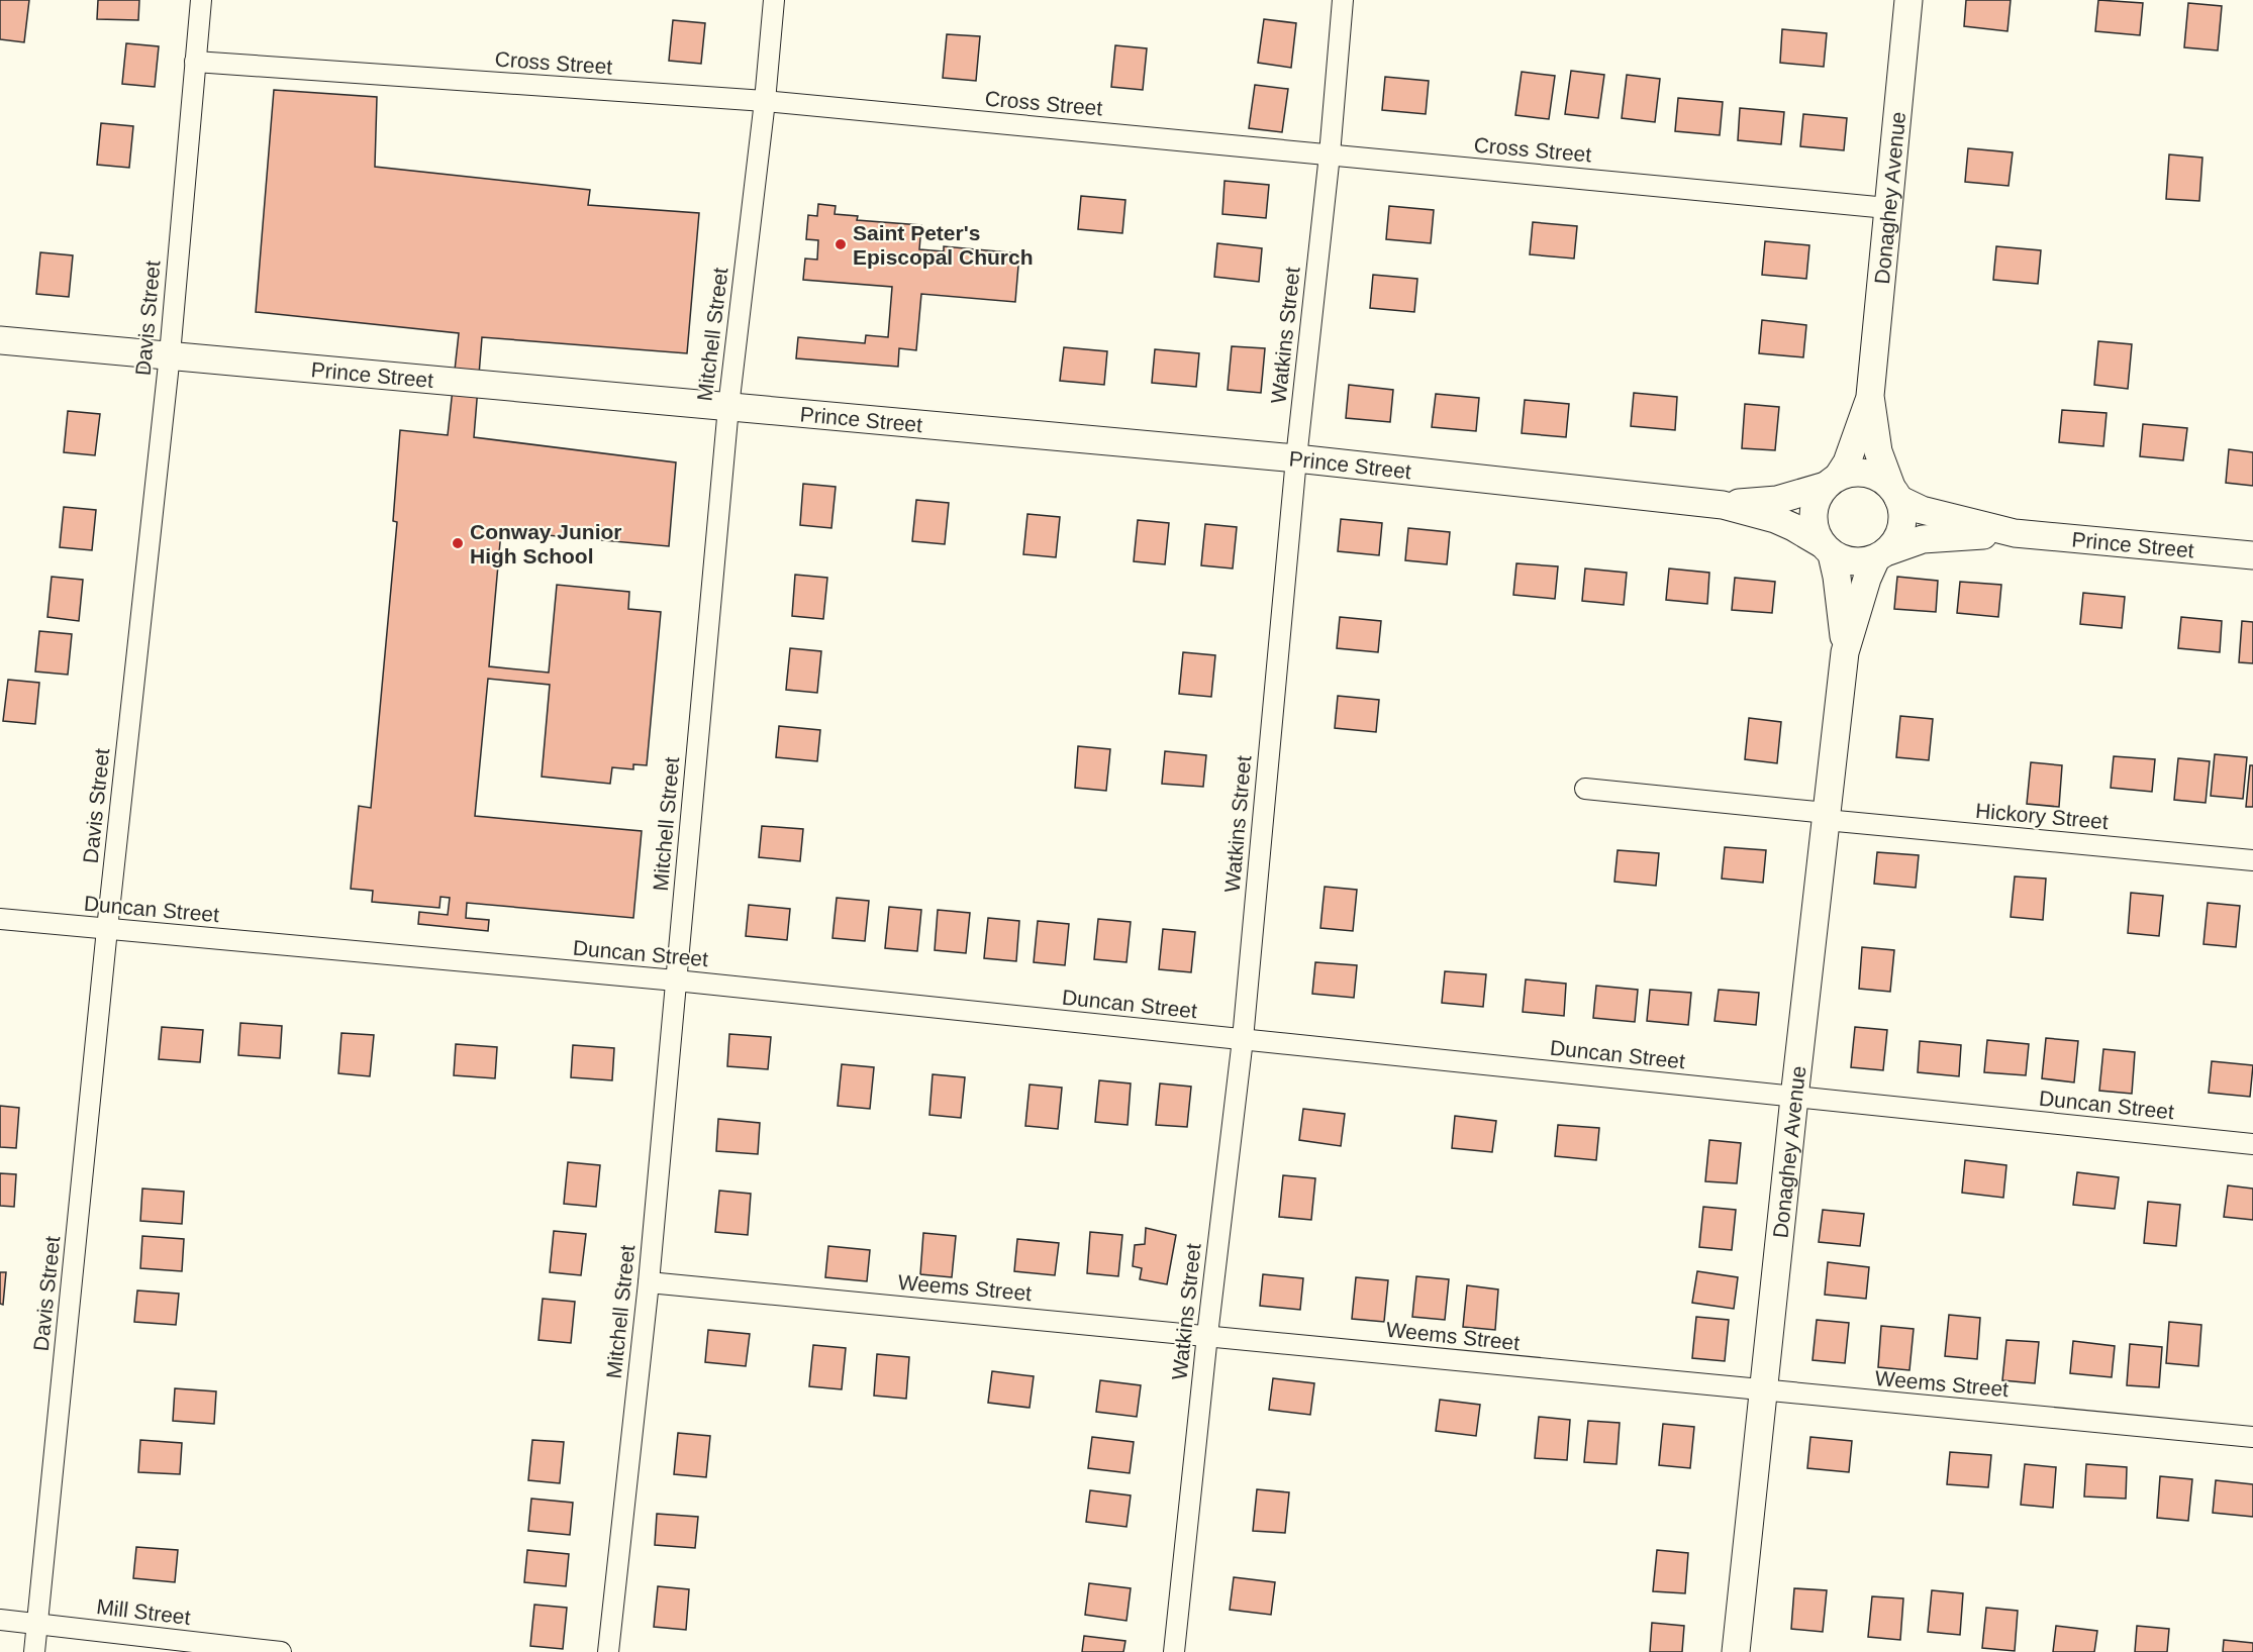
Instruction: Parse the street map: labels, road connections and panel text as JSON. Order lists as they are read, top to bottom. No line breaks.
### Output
{"streets":{"street":["Cross Street","Donaghey Avenue","Davis Street","Mitchell Street","Watkins Street","Prince Street","Hickory Street","Duncan Street","Weems Street","Mill Street"]},"crossings":[["Cross Street","Donaghey Avenue"],["Cross Street","Davis Street"],["Cross Street","Mitchell Street"],["Cross Street","Watkins Street"],["Donaghey Avenue","Prince Street"],["Donaghey Avenue","Hickory Street"],["Donaghey Avenue","Duncan Street"],["Donaghey Avenue","Weems Street"],["Davis Street","Prince Street"],["Davis Street","Duncan Street"],["Davis Street","Mill Street"],["Mitchell Street","Prince Street"],["Mitchell Street","Duncan Street"],["Mitchell Street","Weems Street"],["Watkins Street","Prince Street"],["Watkins Street","Duncan Street"],["Watkins Street","Weems Street"]],"places":["Saint Peter's Episcopal Church","Conway Junior High School"]}
